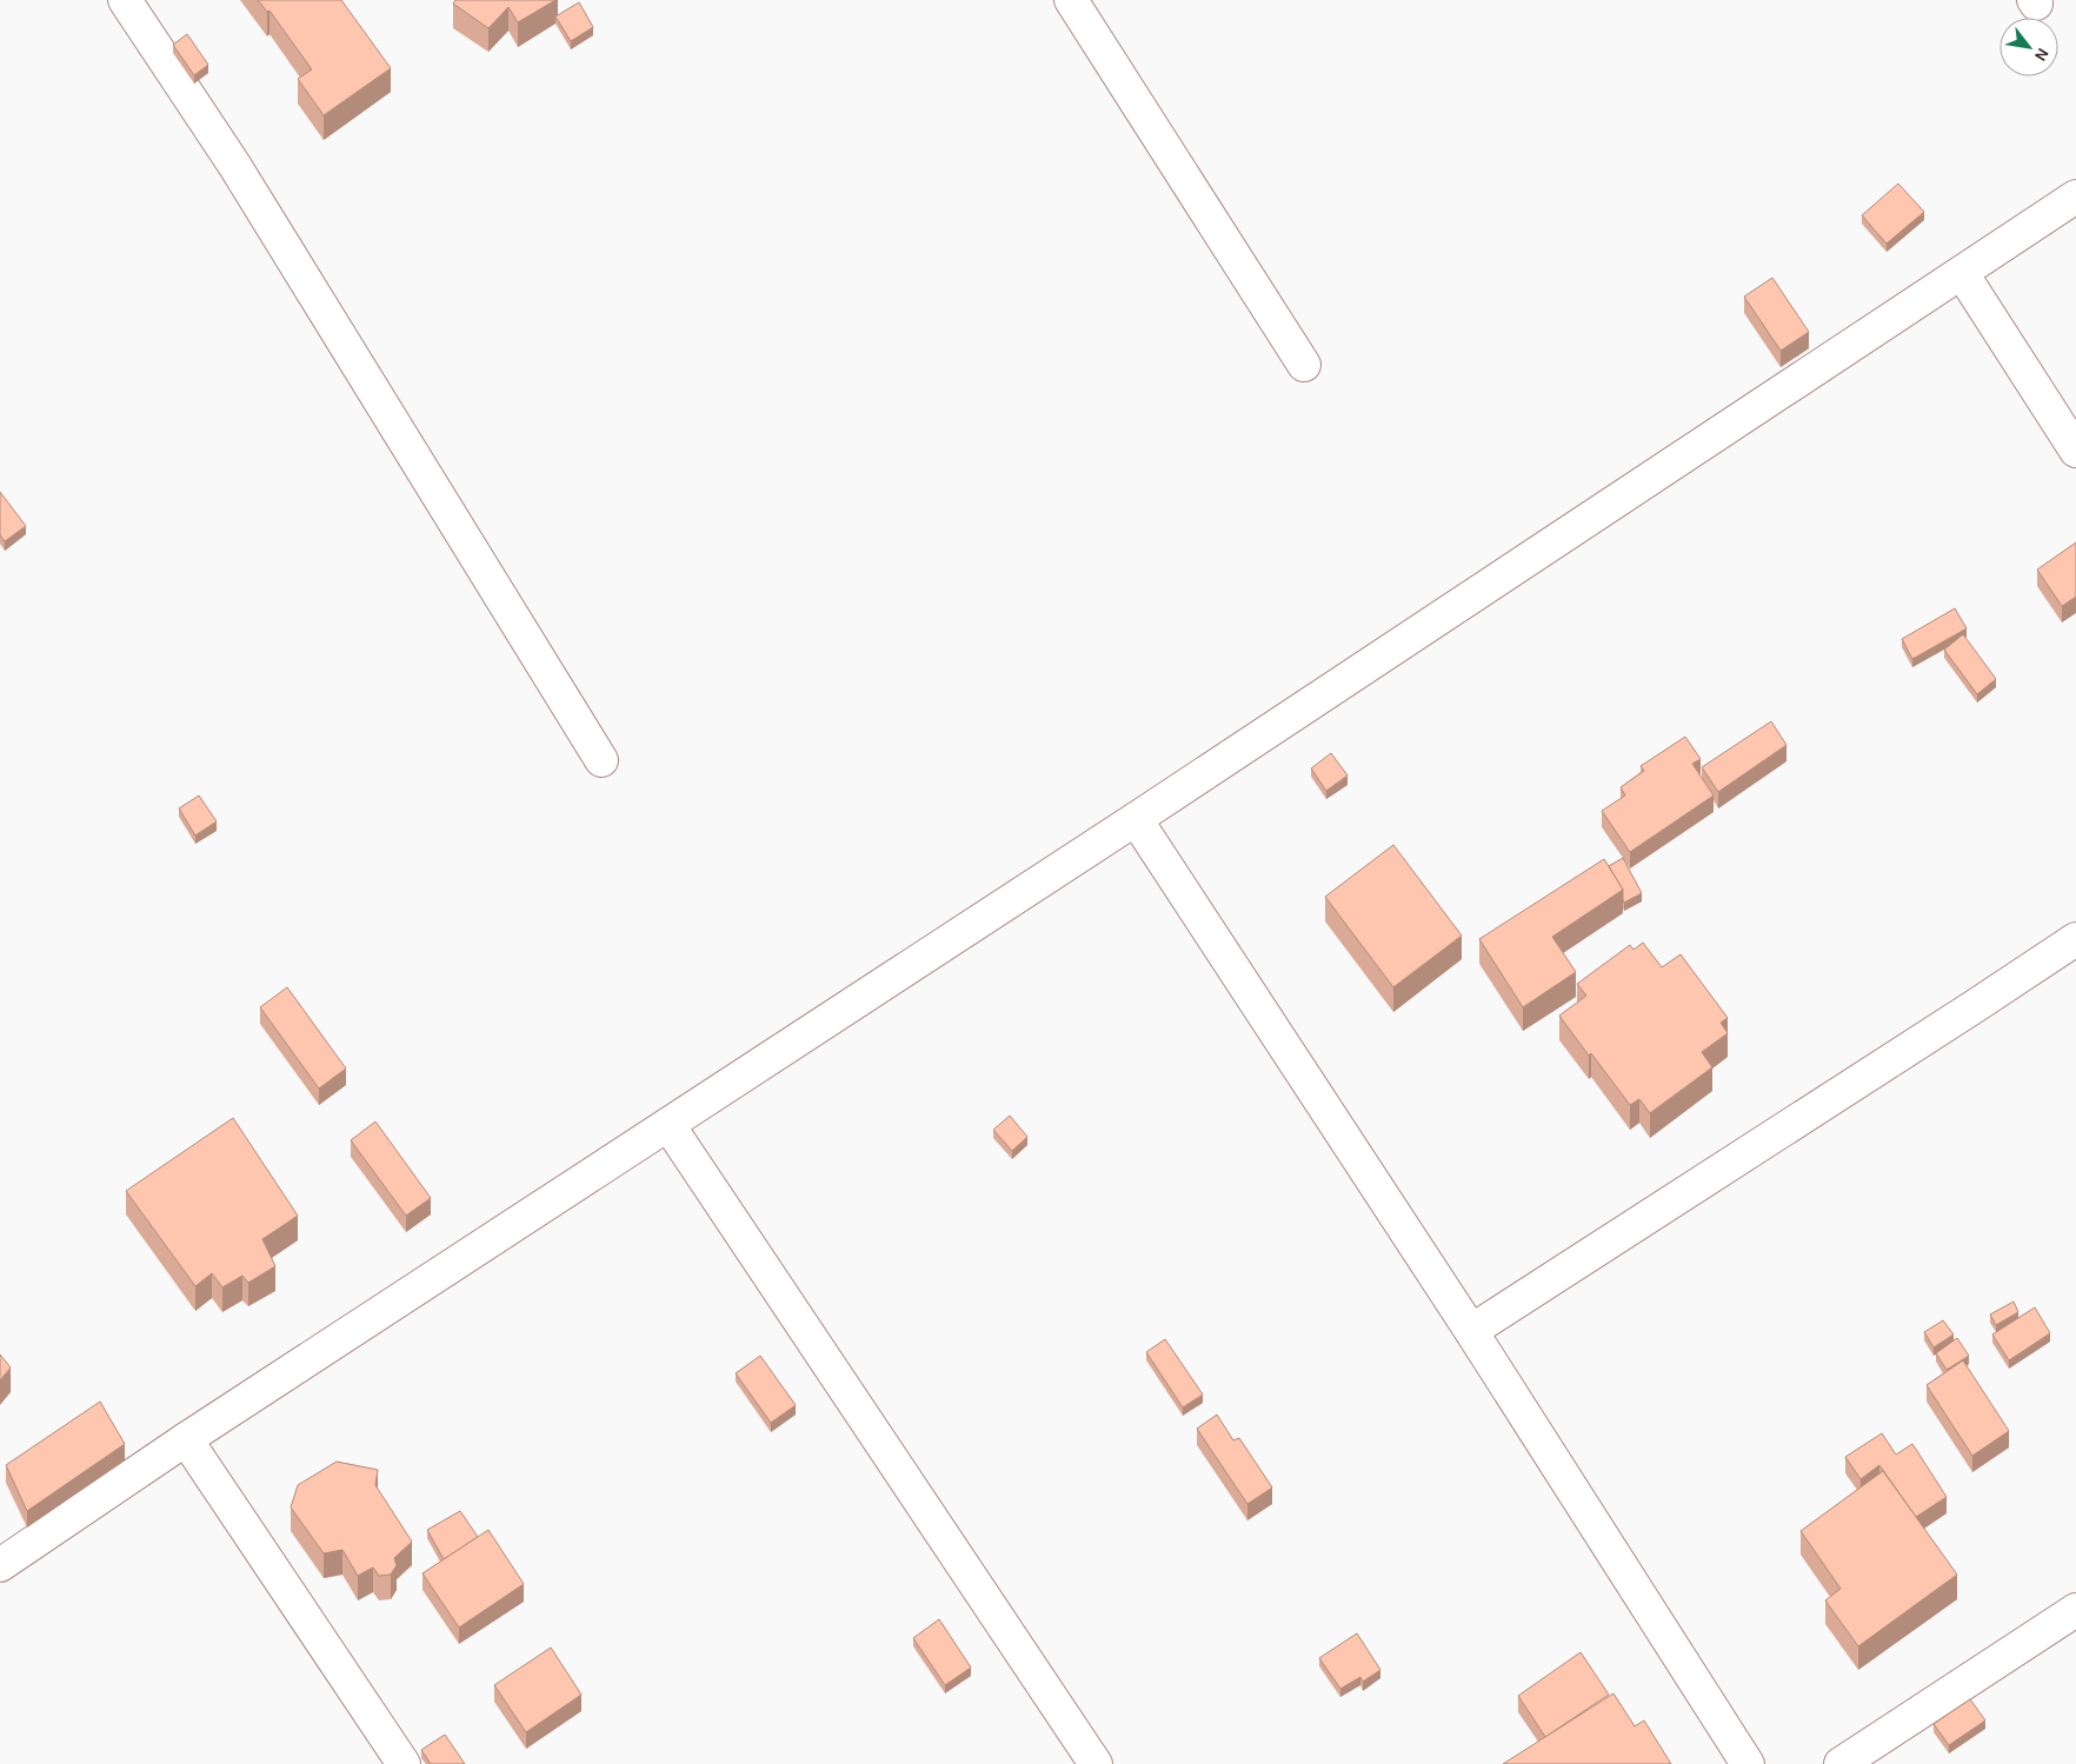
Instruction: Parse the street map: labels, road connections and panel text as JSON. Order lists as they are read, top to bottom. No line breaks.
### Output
{"north":"bottom right"}
